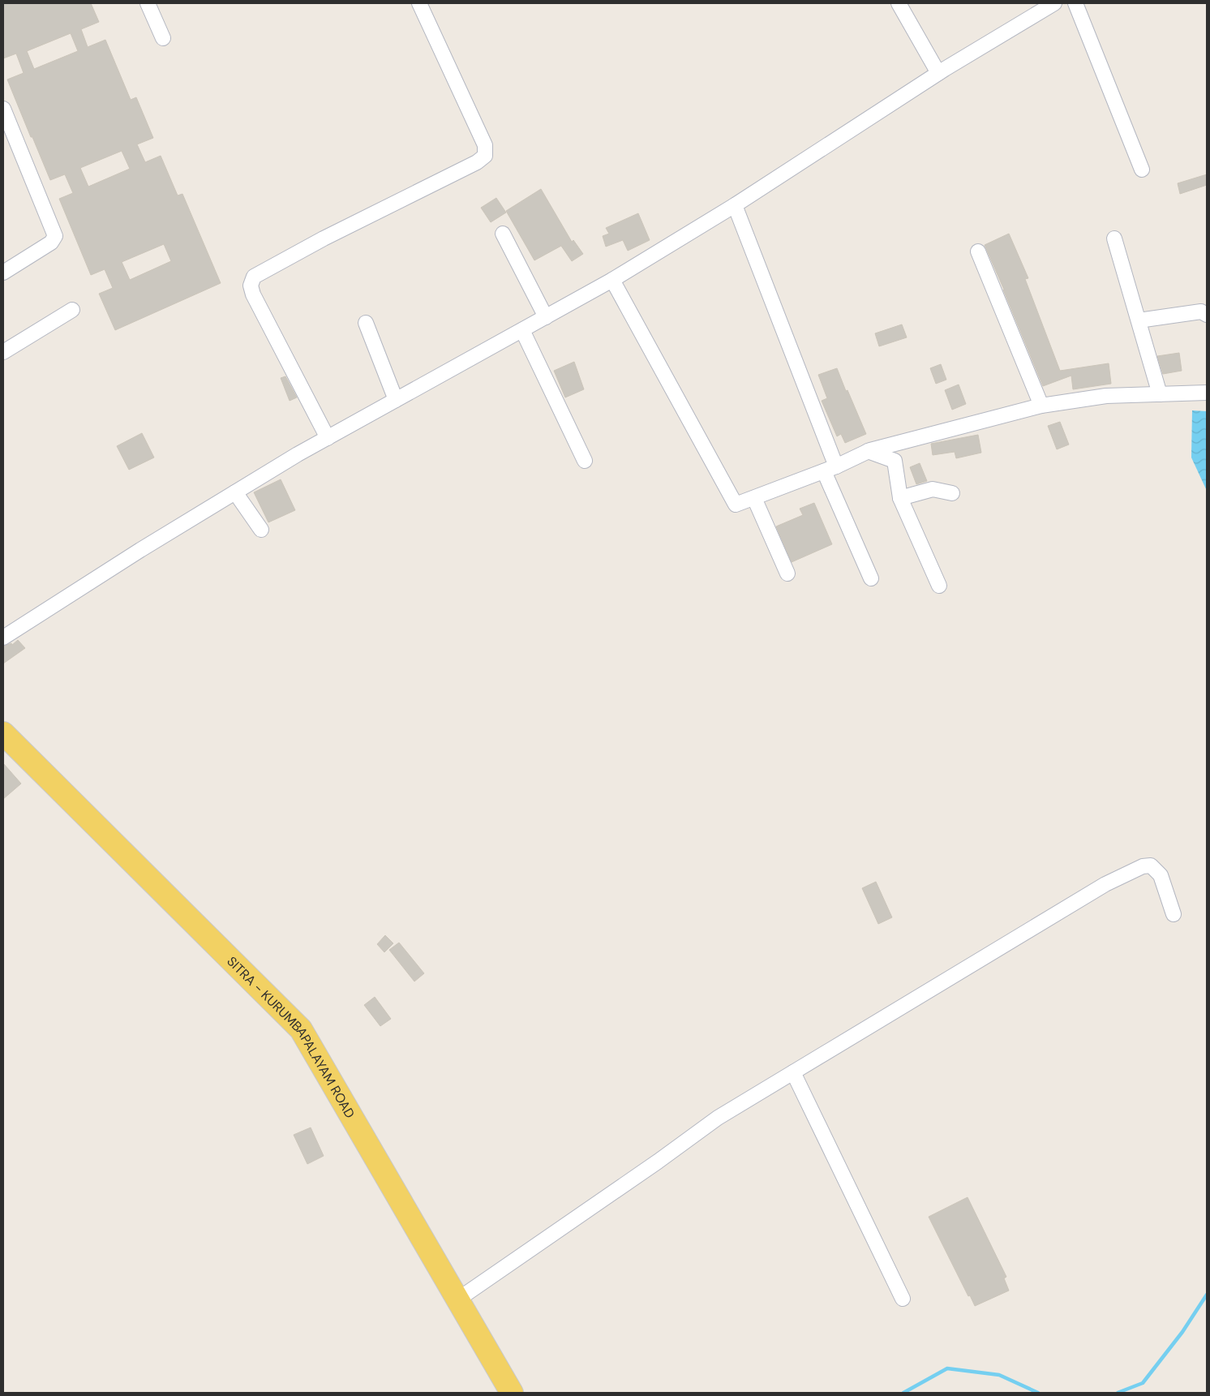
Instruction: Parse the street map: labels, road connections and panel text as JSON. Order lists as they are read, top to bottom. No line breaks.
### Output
{"streets":{"main road":["SITRA - KURUMBAPALAYAM ROAD"]}}
